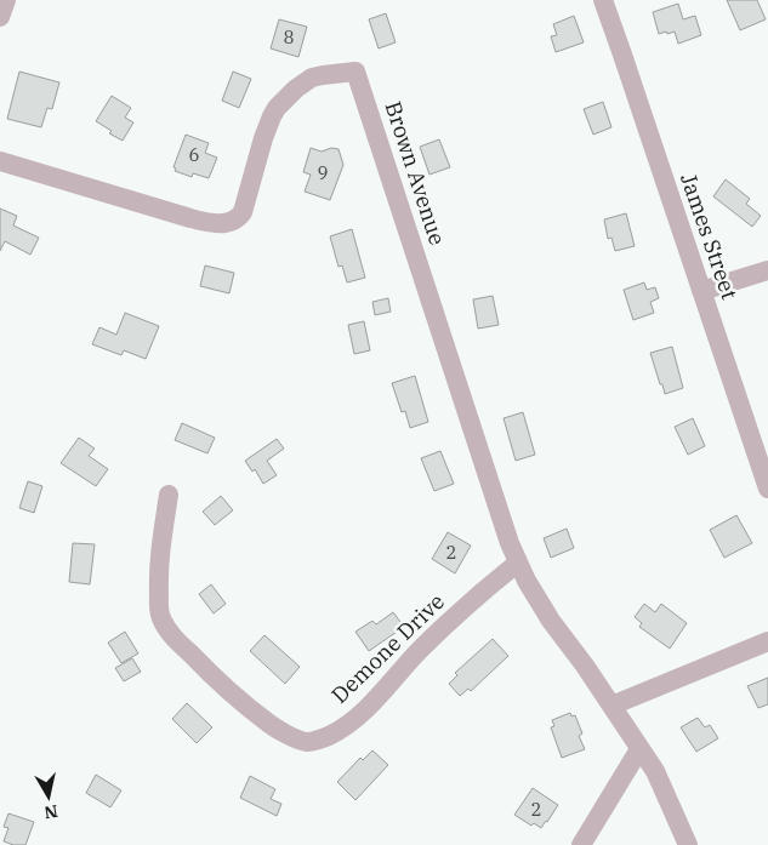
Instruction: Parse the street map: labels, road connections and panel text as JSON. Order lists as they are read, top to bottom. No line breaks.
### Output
{"streets":{"street":["Brown Avenue","James Street","Demone Drive"]},"crossings":[["Brown Avenue","Demone Drive"]],"house_numbers":["8","6","9","2","2"],"north":"bottom"}
